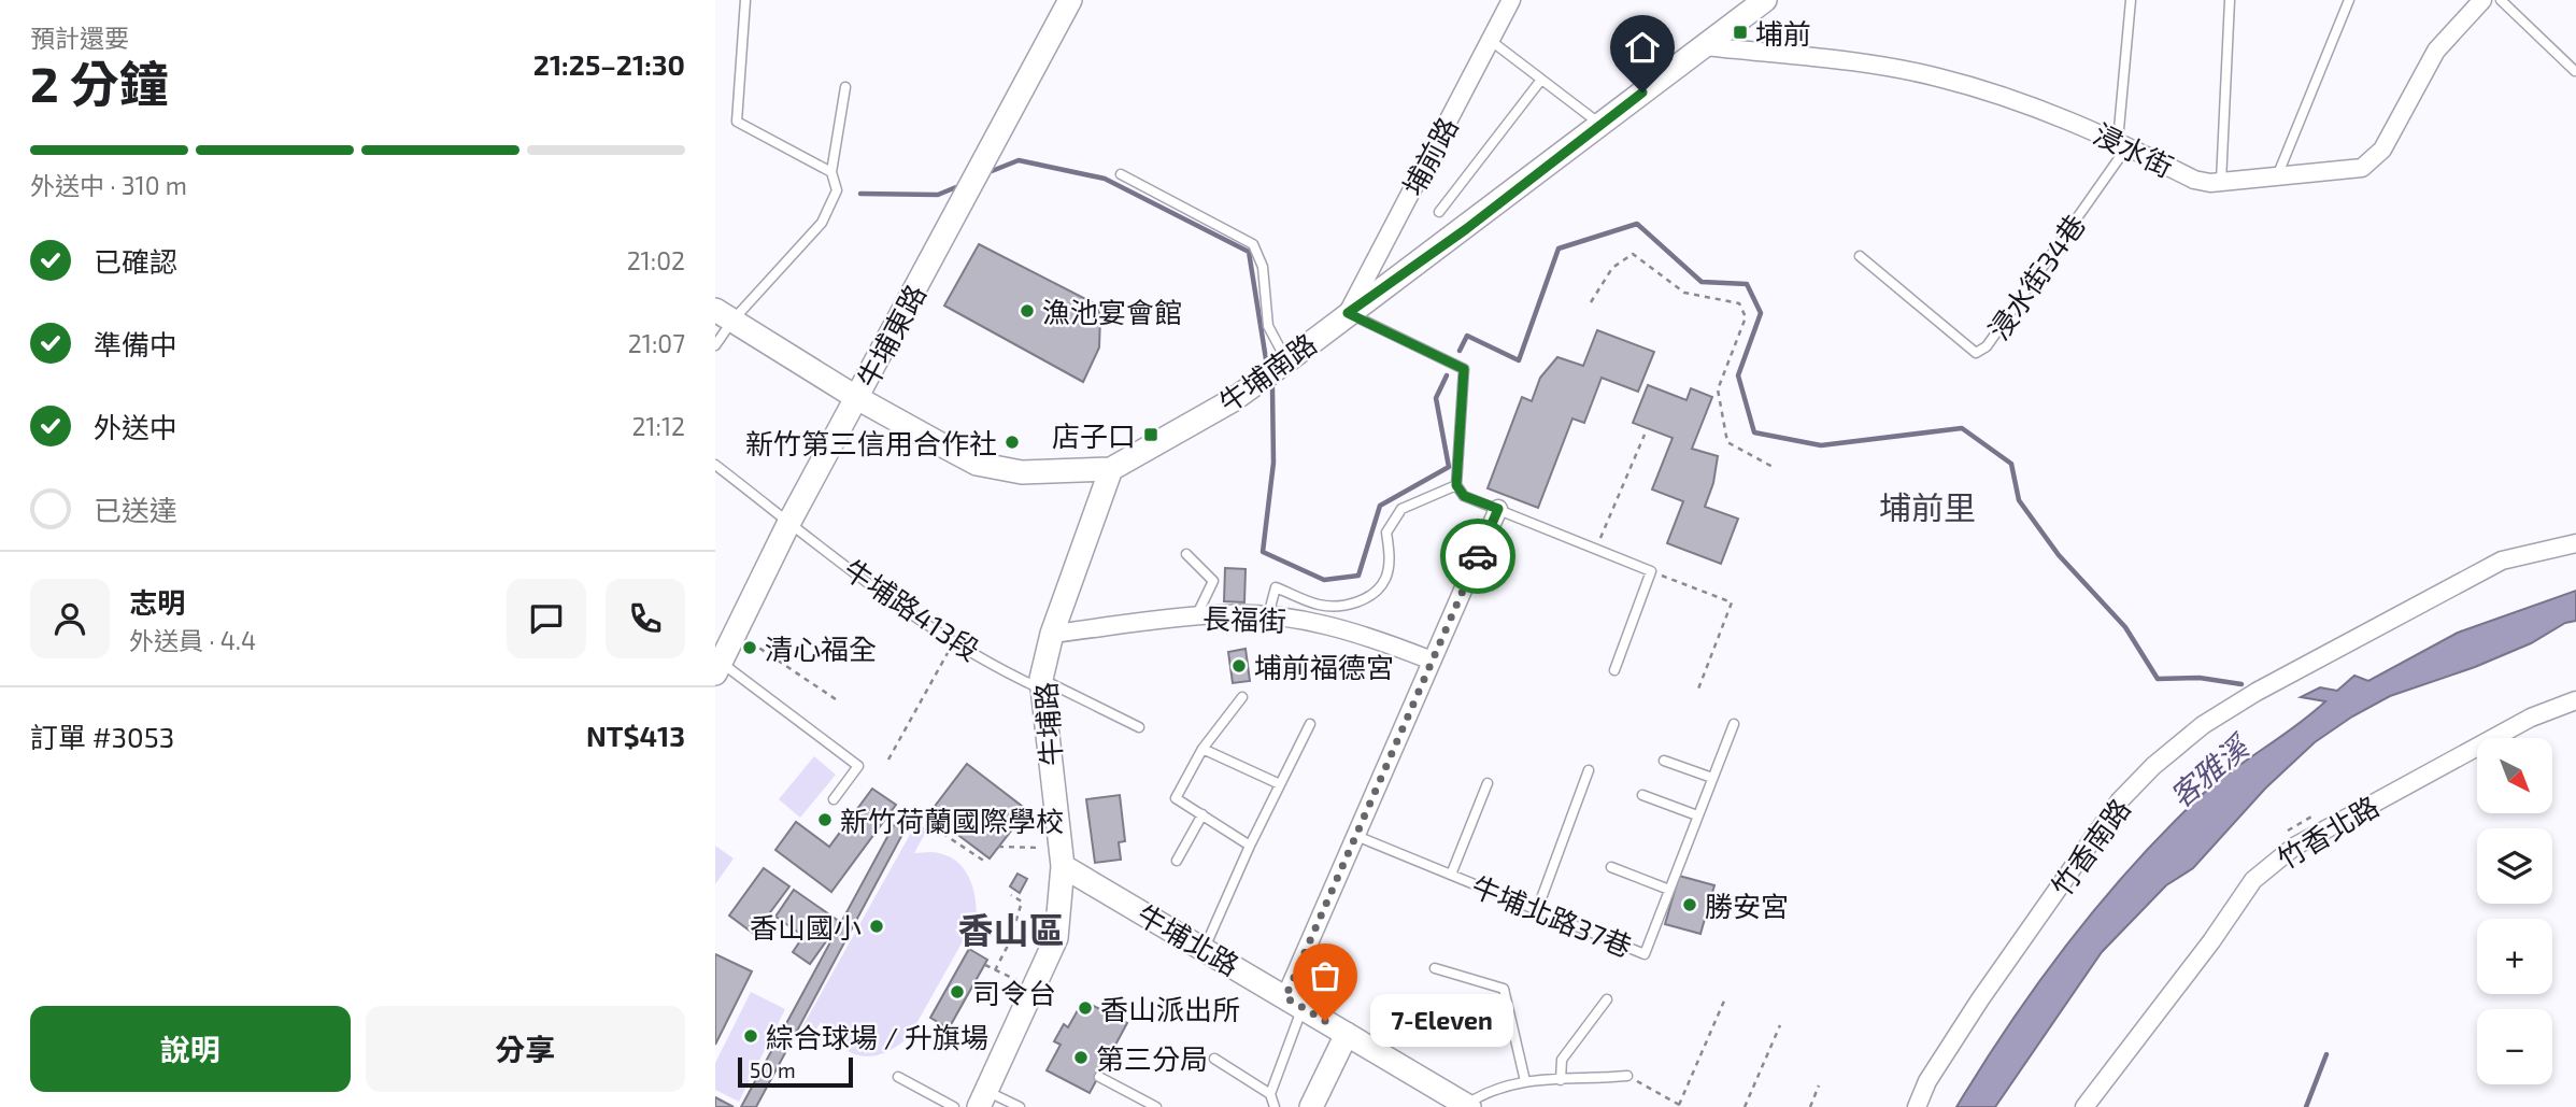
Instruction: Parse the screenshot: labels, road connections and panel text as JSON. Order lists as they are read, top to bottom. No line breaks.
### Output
{"streets":{"street":["浸水街","埔前路","牛埔東路","牛埔南路","長福街","牛埔路","竹香北路","竹香南路","牛埔北路"],"lane":["浸水街34巷","牛埔路413段","牛埔北路37巷"]},"crossings":[["浸水街","浸水街34巷"],["浸水街","牛埔南路"],["埔前路","牛埔南路"],["牛埔東路","牛埔南路"],["牛埔東路","牛埔路413段"],["牛埔南路","牛埔路"],["牛埔路413段","牛埔路"],["長福街","牛埔路"],["牛埔路","牛埔北路"]],"districts":["埔前里","香山區"],"water":["客雅溪"],"places":{"transit":["埔前","店子口"],"other":["漁池宴會館","新竹第三信用合作社","清心福全","埔前福德宮","新竹荷蘭國際學校","勝安宮","香山國小","司令台","香山派出所","7-Eleven","綜合球場 / 升旗場","第三分局"]},"scale_bar":"50 m","north":"bottom right","page":{"heading":["2 分鐘","預計還要","21:25–21:30"],"panel":["志明","外送員 · 4.4","訂單 #3053","NT$413"],"bar":"外送中 · 310 m","list":[["已確認","21:02"],["準備中","21:07"],["外送中","21:12"],"已送達"],"map_buttons":["+","−"],"buttons":["說明","分享"],"bubble":"7-Eleven","scale":"50 m"}}
